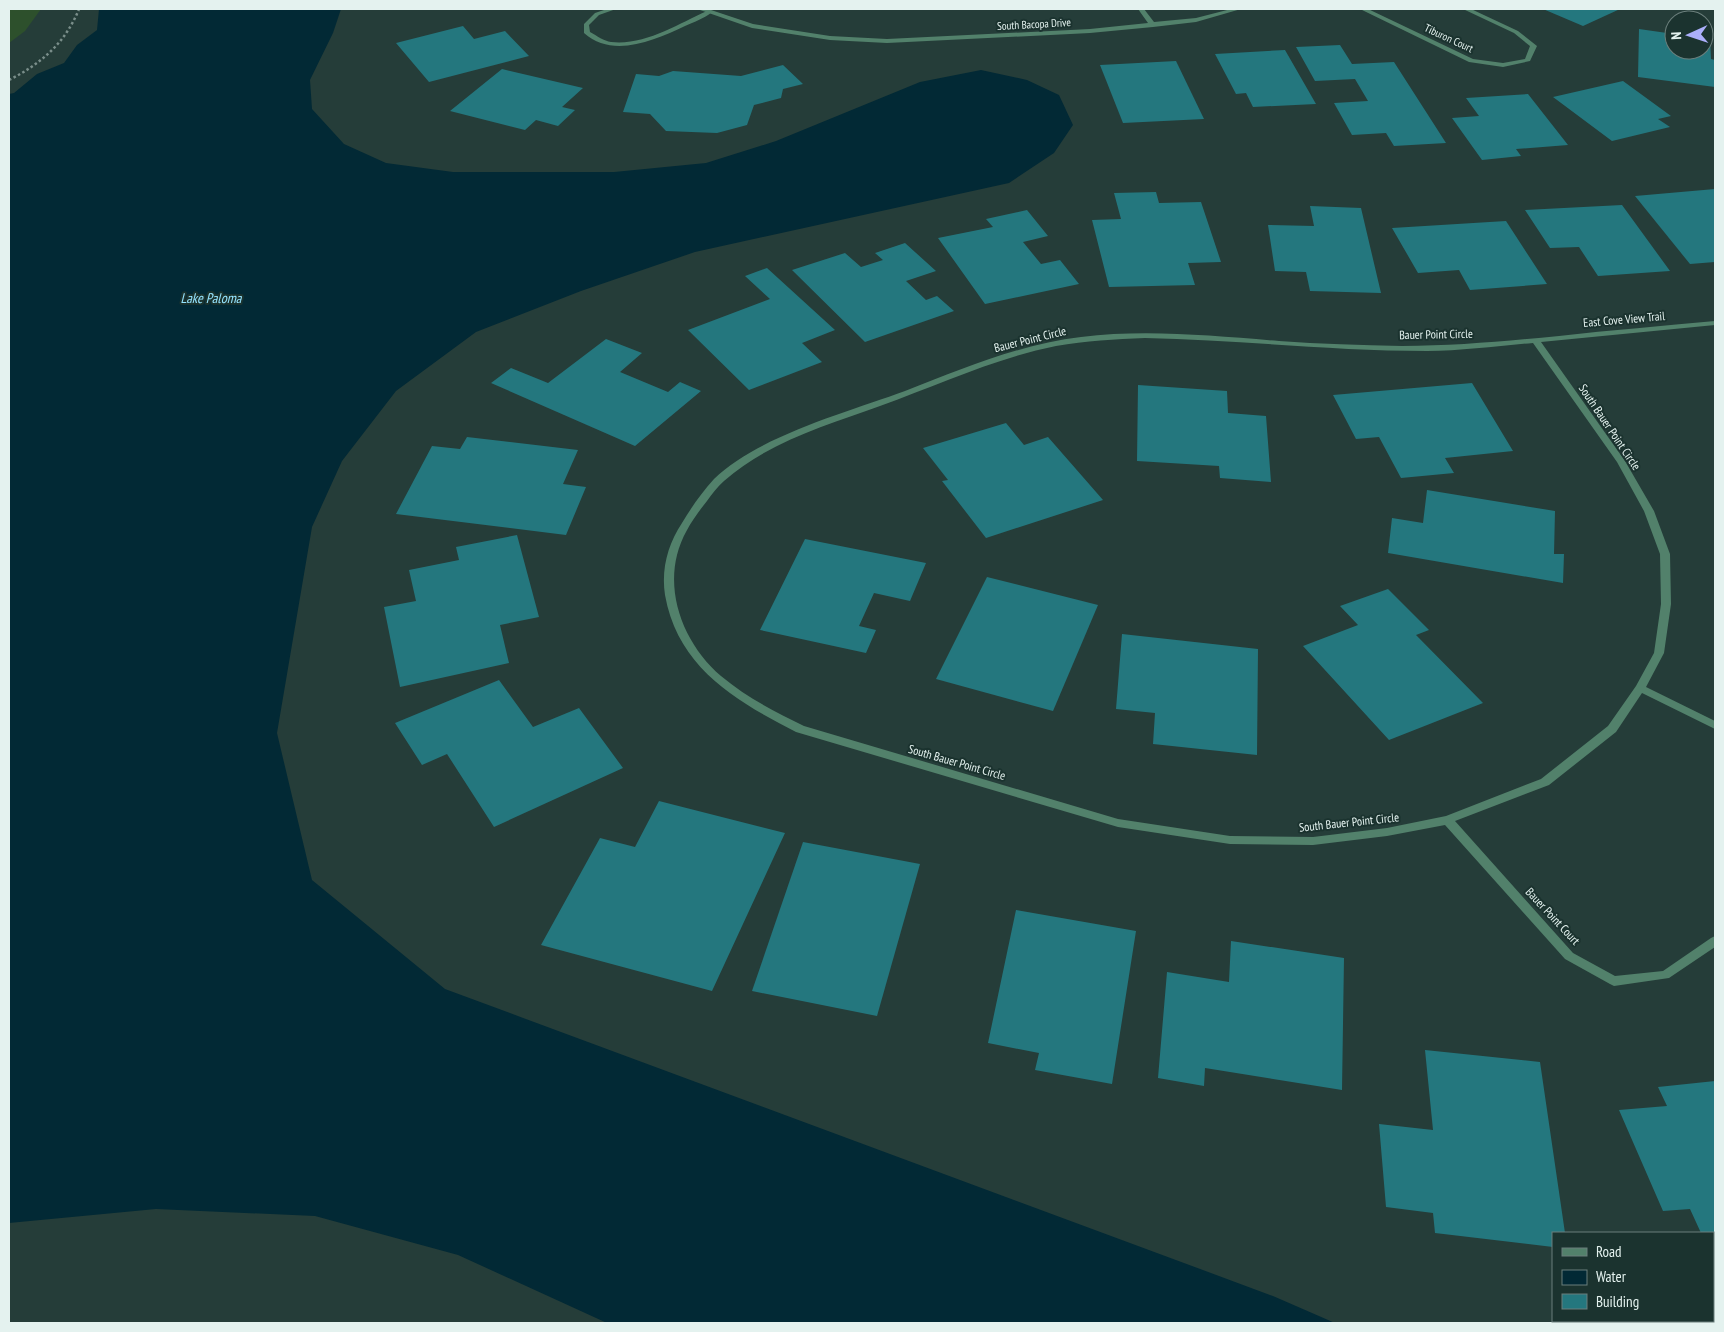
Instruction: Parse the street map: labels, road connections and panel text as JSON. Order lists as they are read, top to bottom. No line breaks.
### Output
{"streets":{"street":["South Bacopa Drive","Tiburon Court","East Cove View Trail","Bauer Point Circle","South Bauer Point Circle","Bauer Point Court"]},"crossings":[["East Cove View Trail","Bauer Point Circle"],["East Cove View Trail","South Bauer Point Circle"],["Bauer Point Circle","South Bauer Point Circle"],["South Bauer Point Circle","Bauer Point Court"]],"water":["Lake Paloma"],"legend":["Road","Water","Building"],"north":"left"}
